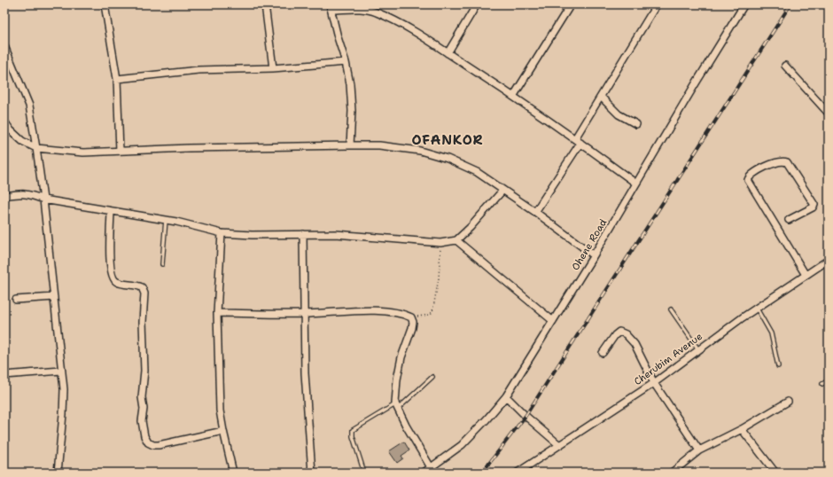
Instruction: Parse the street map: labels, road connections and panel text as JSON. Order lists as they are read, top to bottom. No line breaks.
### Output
{"streets":{"street":["Ohene Road","Cherubim Avenue"]},"districts":["OFANKOR"]}
